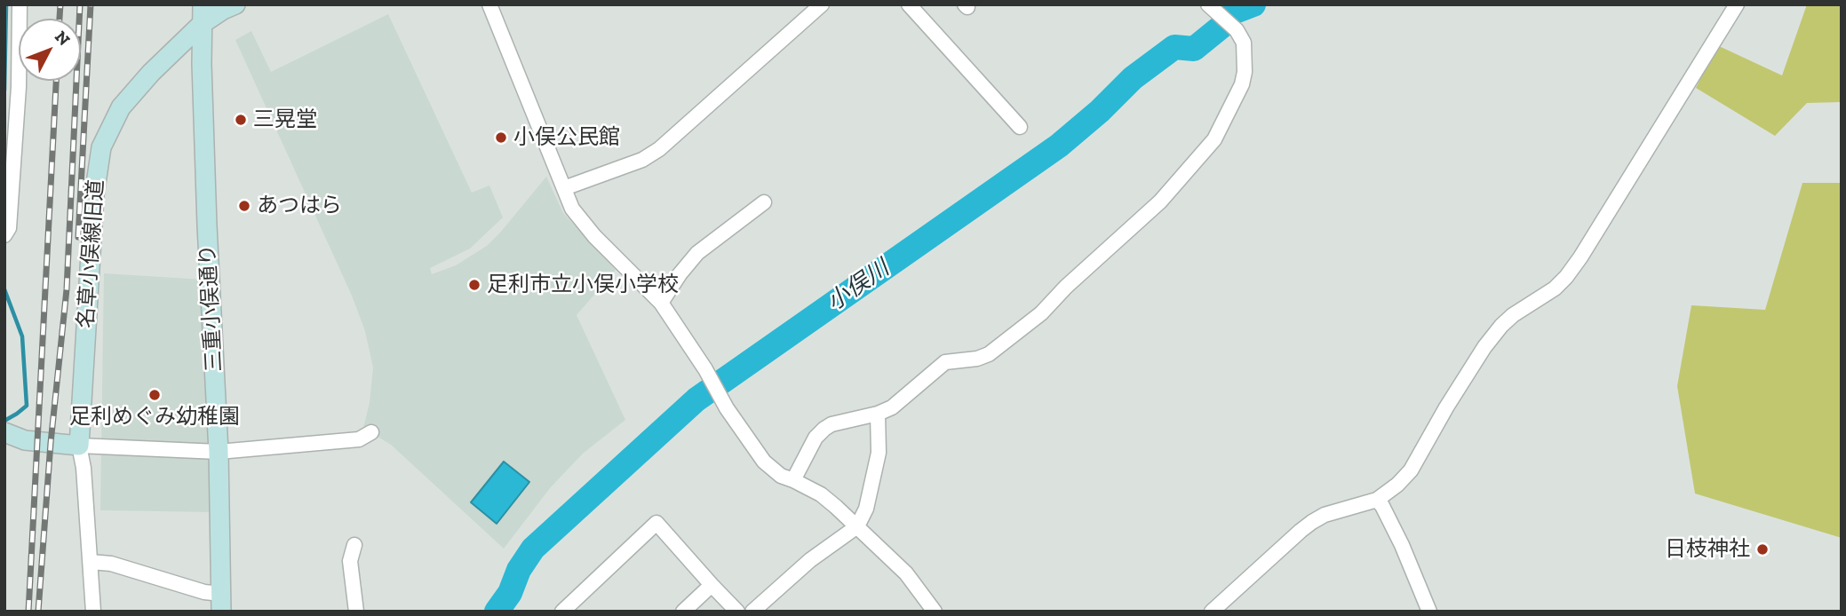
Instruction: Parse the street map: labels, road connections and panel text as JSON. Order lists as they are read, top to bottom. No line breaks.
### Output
{"streets":{"main road":["名草小俣線旧道","三重小俣通り"]},"crossings":[["名草小俣線旧道","三重小俣通り"]],"water":["小俣川"],"places":["三晃堂","小俣公民館","あつはら","足利市立小俣小学校","足利めぐみ幼稚園","日枝神社"],"north":"top right"}
